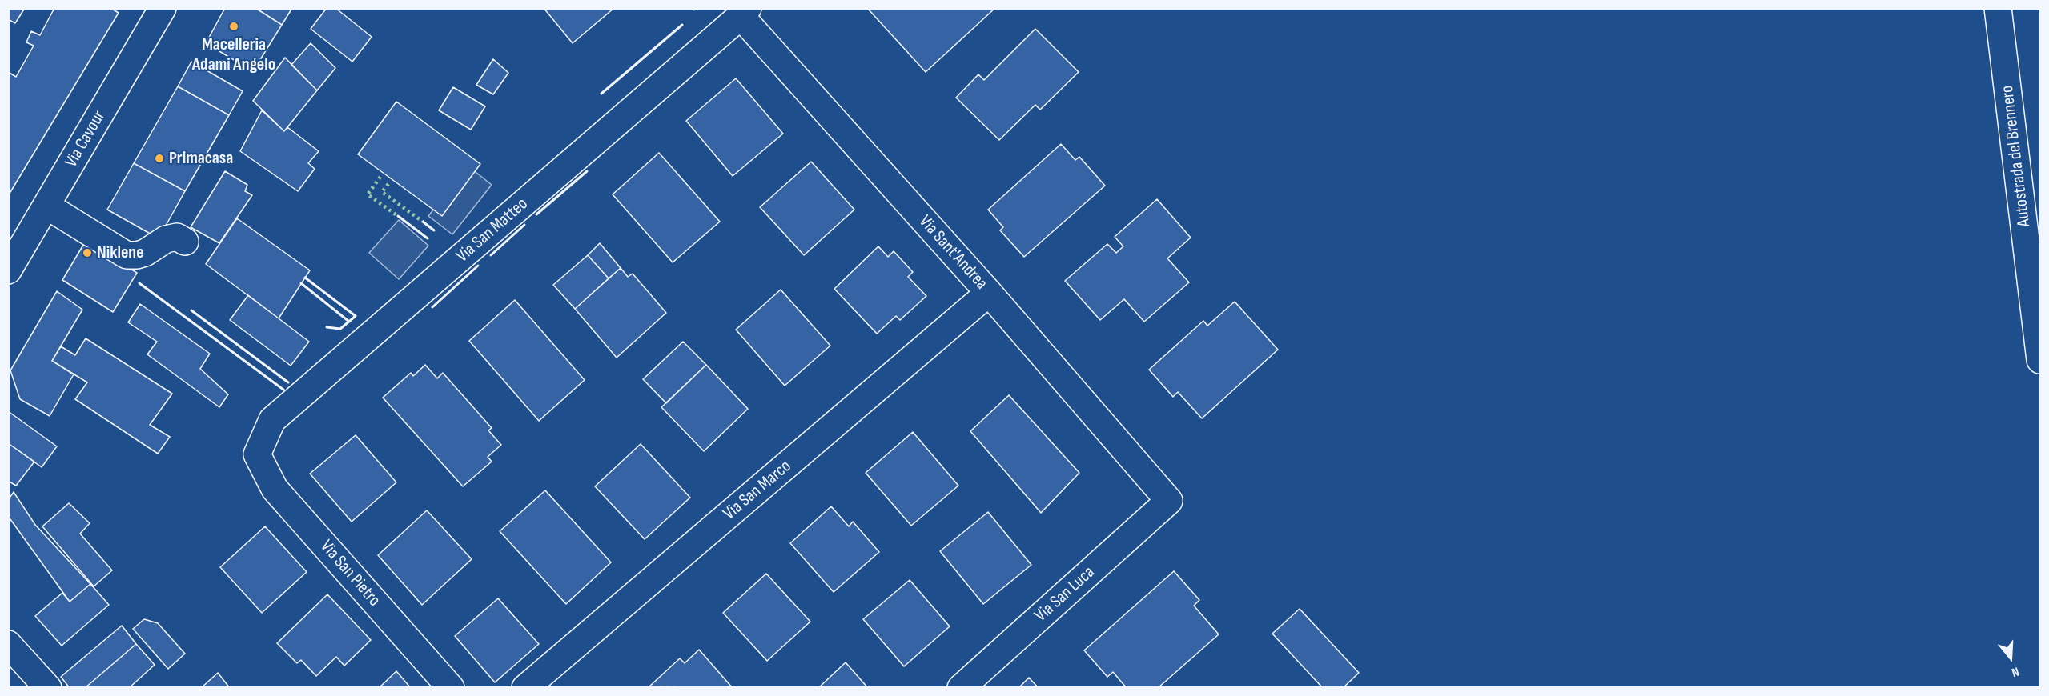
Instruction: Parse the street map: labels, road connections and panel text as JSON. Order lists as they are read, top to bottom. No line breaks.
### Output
{"streets":{"main road":["Via Cavour","Autostrada del Brennero","Via San Matteo","Via Sant'Andrea","Via San Marco","Via San Pietro","Via San Luca"]},"crossings":[["Via San Matteo","Via Sant'Andrea"],["Via San Matteo","Via San Pietro"],["Via Sant'Andrea","Via San Marco"],["Via Sant'Andrea","Via San Luca"]],"places":["Macelleria Adami Angelo","Primacasa","Niklene"],"north":"bottom"}
